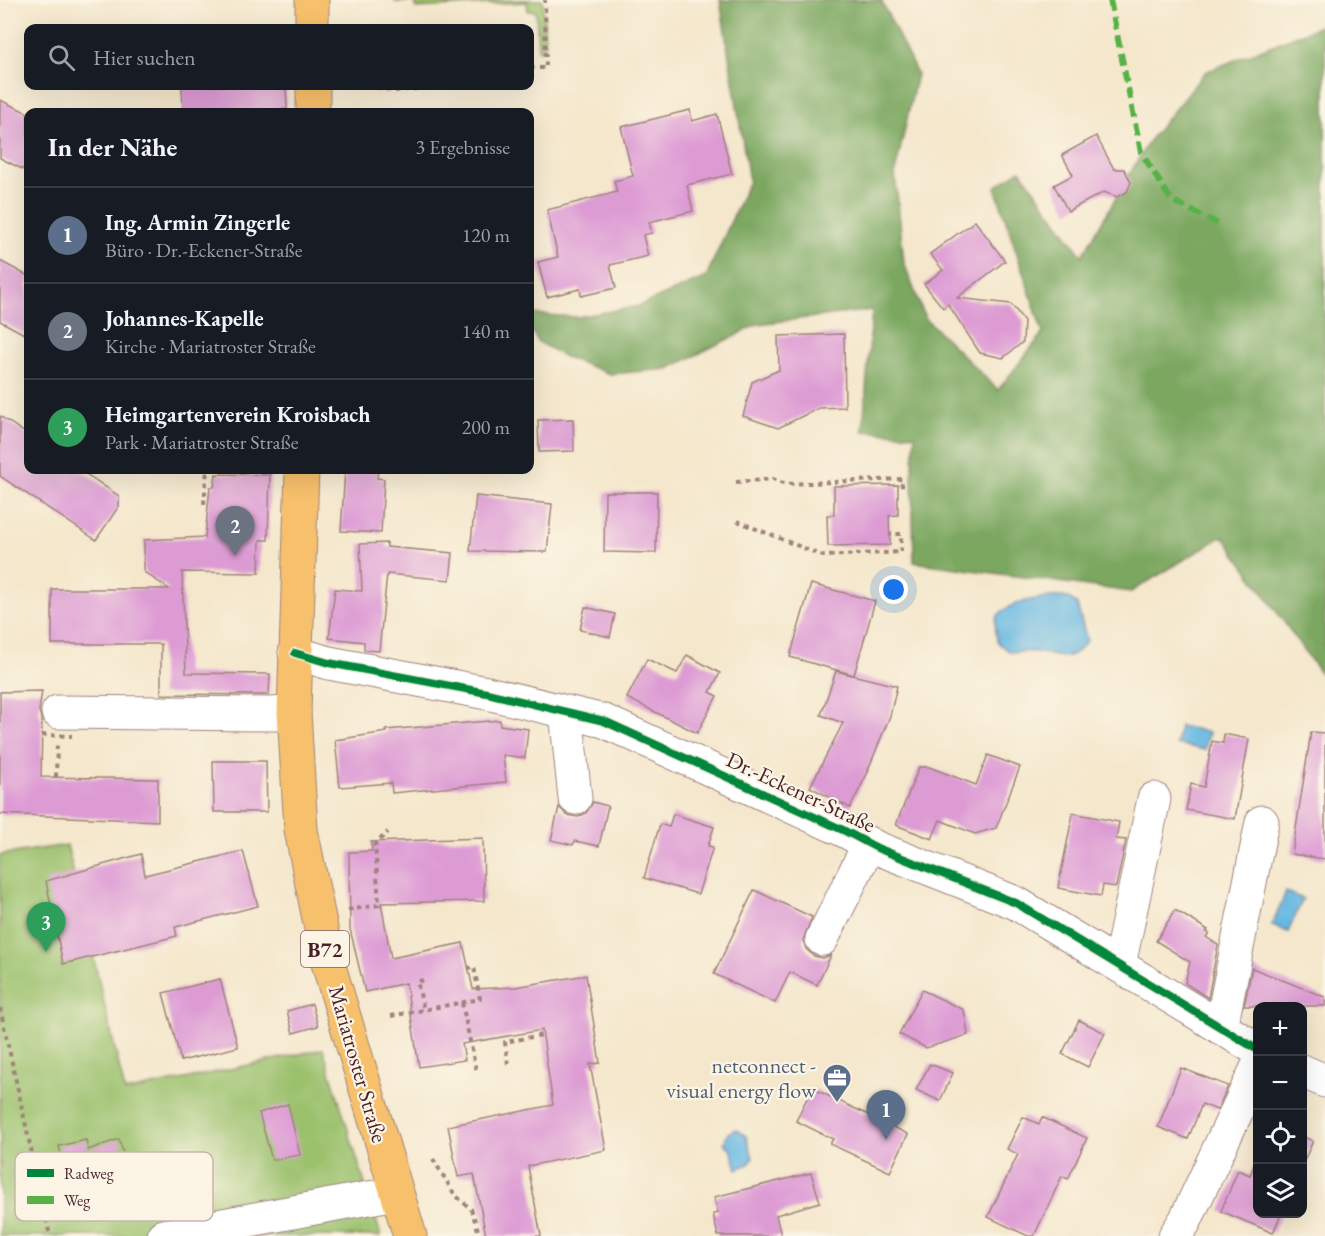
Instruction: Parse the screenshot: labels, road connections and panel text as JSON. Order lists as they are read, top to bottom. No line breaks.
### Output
{"streets":{"main road":["B72","Mariatroster Straße"],"street":["Dr.-Eckener-Straße"]},"crossings":[["Dr.-Eckener-Straße","Mariatroster Straße"]],"places":{"office":["netconnect - visual energy flow"]},"legend":["Radweg","Weg"],"page":{"search":"Hier suchen","heading":["In der Nähe","3 Ergebnisse"],"list":[{"mark":"1","name":"Ing. Armin Zingerle","note":"Büro · Dr.-Eckener-Straße","value":"120 m"},{"mark":"2","name":"Johannes-Kapelle","note":"Kirche · Mariatroster Straße","value":"140 m"},{"mark":"3","name":"Heimgartenverein Kroisbach","note":"Park · Mariatroster Straße","value":"200 m"}],"pins":["2","3","1"],"map_buttons":["+","−"]}}
